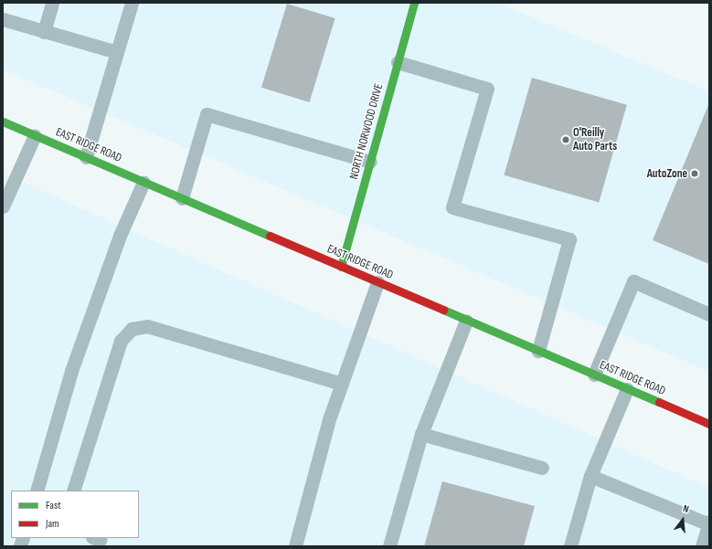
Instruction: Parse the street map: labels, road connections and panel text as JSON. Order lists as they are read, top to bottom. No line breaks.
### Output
{"streets":{"main road":["NORTH NORWOOD DRIVE","EAST RIDGE ROAD"]},"crossings":[["NORTH NORWOOD DRIVE","EAST RIDGE ROAD"]],"places":["O'Reilly Auto Parts","AutoZone"],"legend":["Fast","Jam"],"north":"top"}
